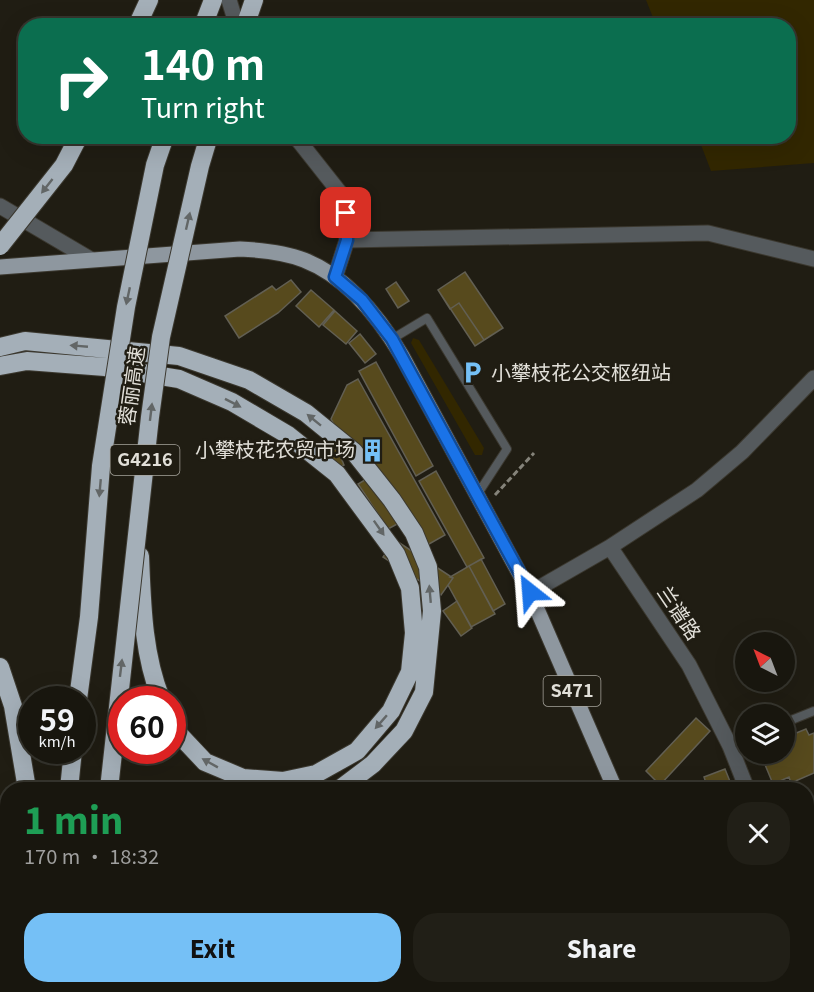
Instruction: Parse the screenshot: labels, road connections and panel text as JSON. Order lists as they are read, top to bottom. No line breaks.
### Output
{"streets":{"highway":["蓉丽高速","G4216"],"main road":["S471"],"street":["兰谱路"]},"places":{"parking":["小攀枝花公交枢纽站"],"building":["小攀枝花农贸市场"]},"north":"top left","page":{"turn":["140 m","Turn right"],"speed":"59 km/h","limit":"60","heading":["1 min","170 m · 18:32"],"buttons":["Exit","Share"]}}
